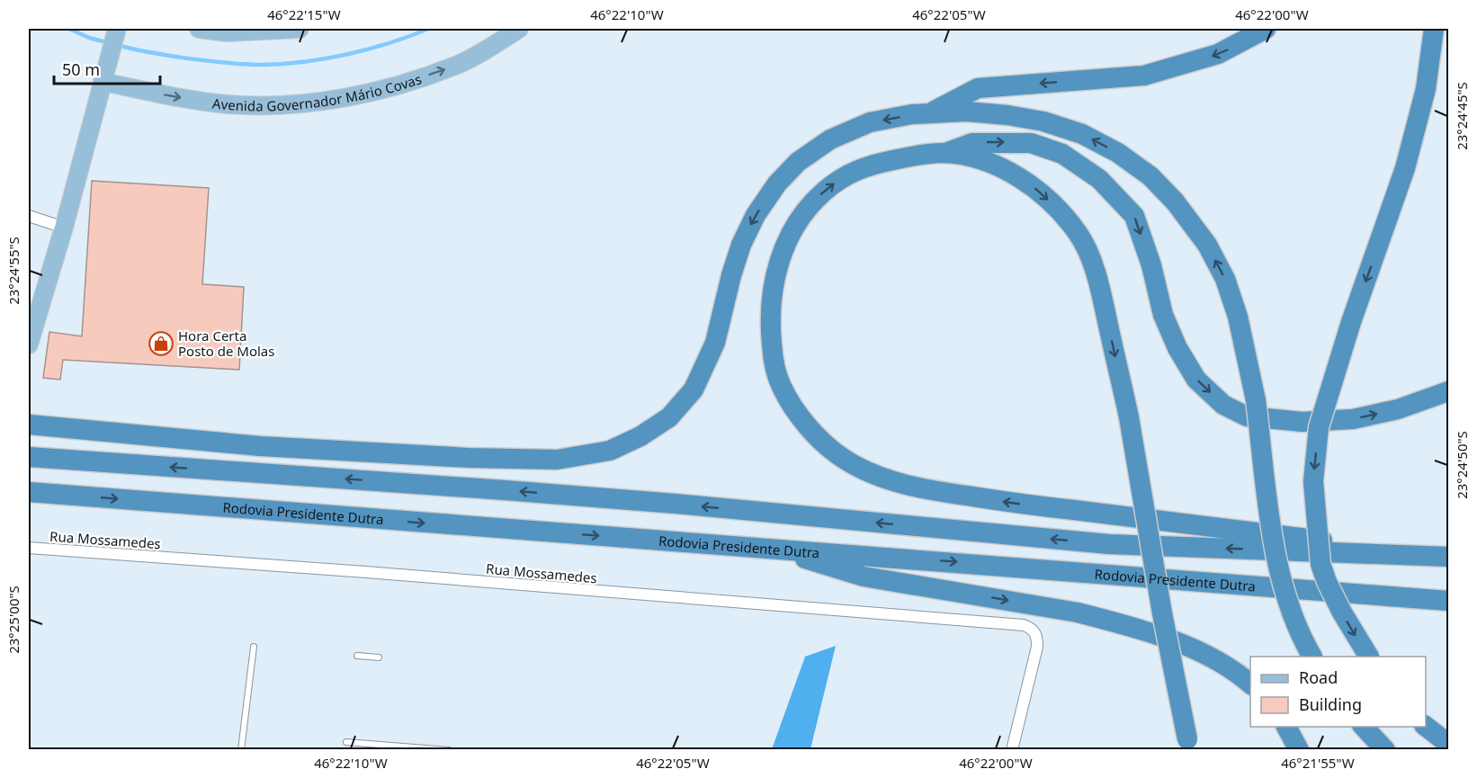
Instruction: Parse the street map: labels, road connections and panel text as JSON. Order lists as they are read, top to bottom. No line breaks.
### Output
{"streets":{"highway":["Rodovia Presidente Dutra"],"main road":["Avenida Governador Mário Covas"],"street":["Rua Mossamedes"]},"one_way":["Avenida Governador Mário Covas"],"places":{"shop":["Hora Certa Posto de Molas"]},"legend":["Road","Building"],"scale_bar":"50 m","coordinates":["46°22'15\"W","46°22'10\"W","46°22'05\"W","46°22'00\"W","23°24'45\"S","23°24'55\"S","23°24'50\"S","23°25'00\"S","46°21'55\"W"]}
